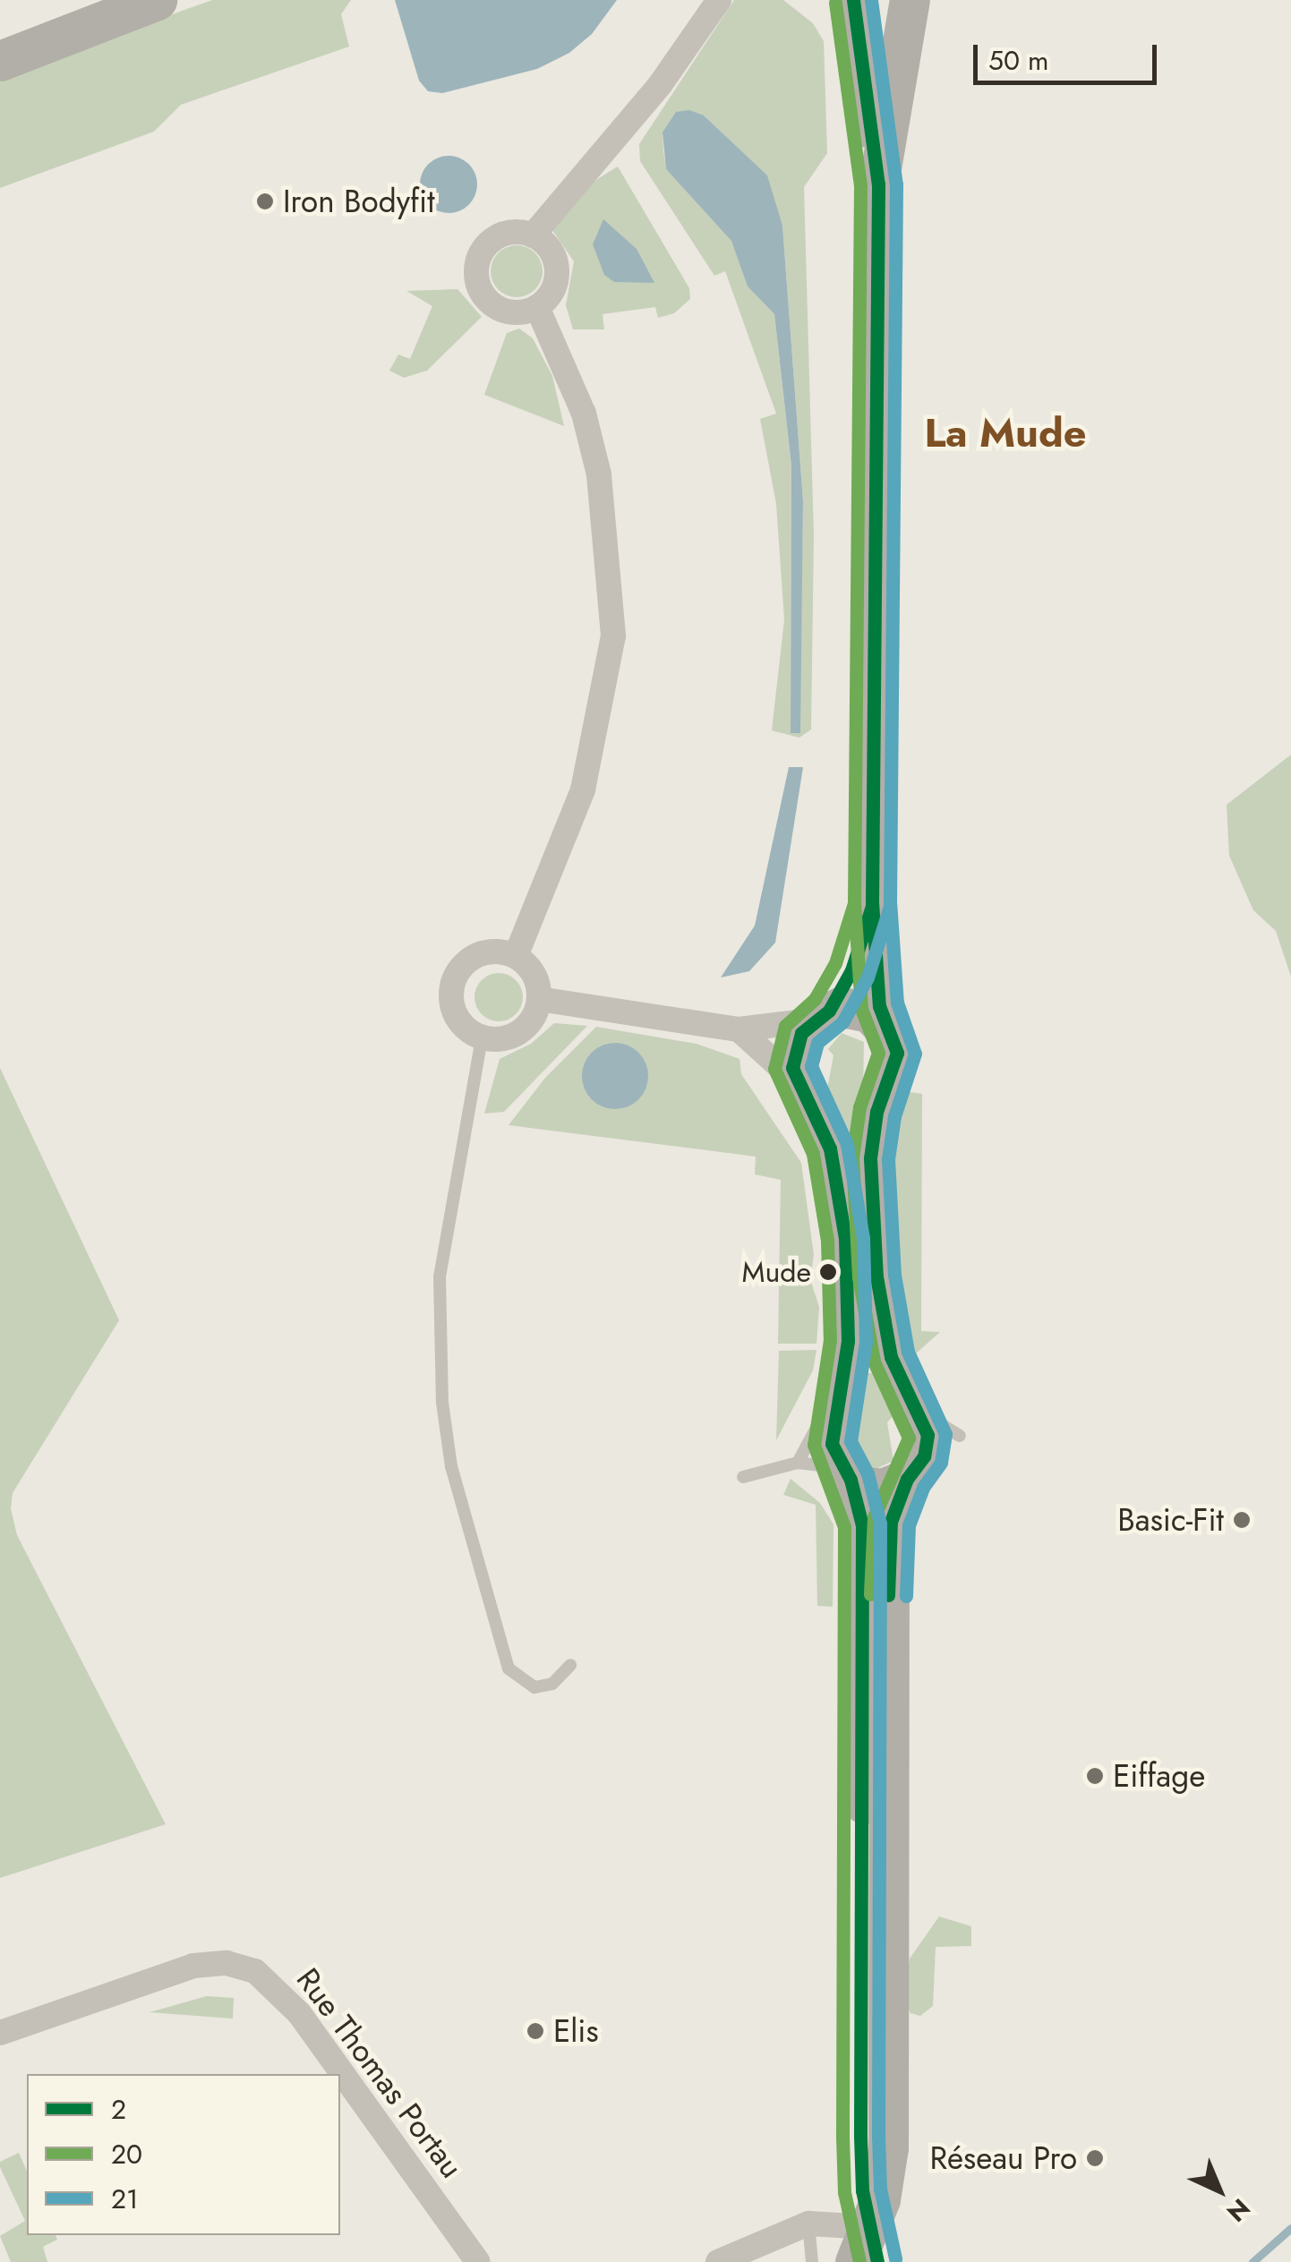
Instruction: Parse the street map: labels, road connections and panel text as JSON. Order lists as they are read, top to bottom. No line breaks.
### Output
{"streets":{"street":["Rue Thomas Portau"]},"districts":["La Mude"],"places":["Iron Bodyfit","Mude","Basic-Fit","Eiffage","Elis","Réseau Pro"],"lines":["transit line 2","transit line 21","transit line 20"],"legend":["2","20","21"],"scale_bar":"50 m","north":"bottom right"}
